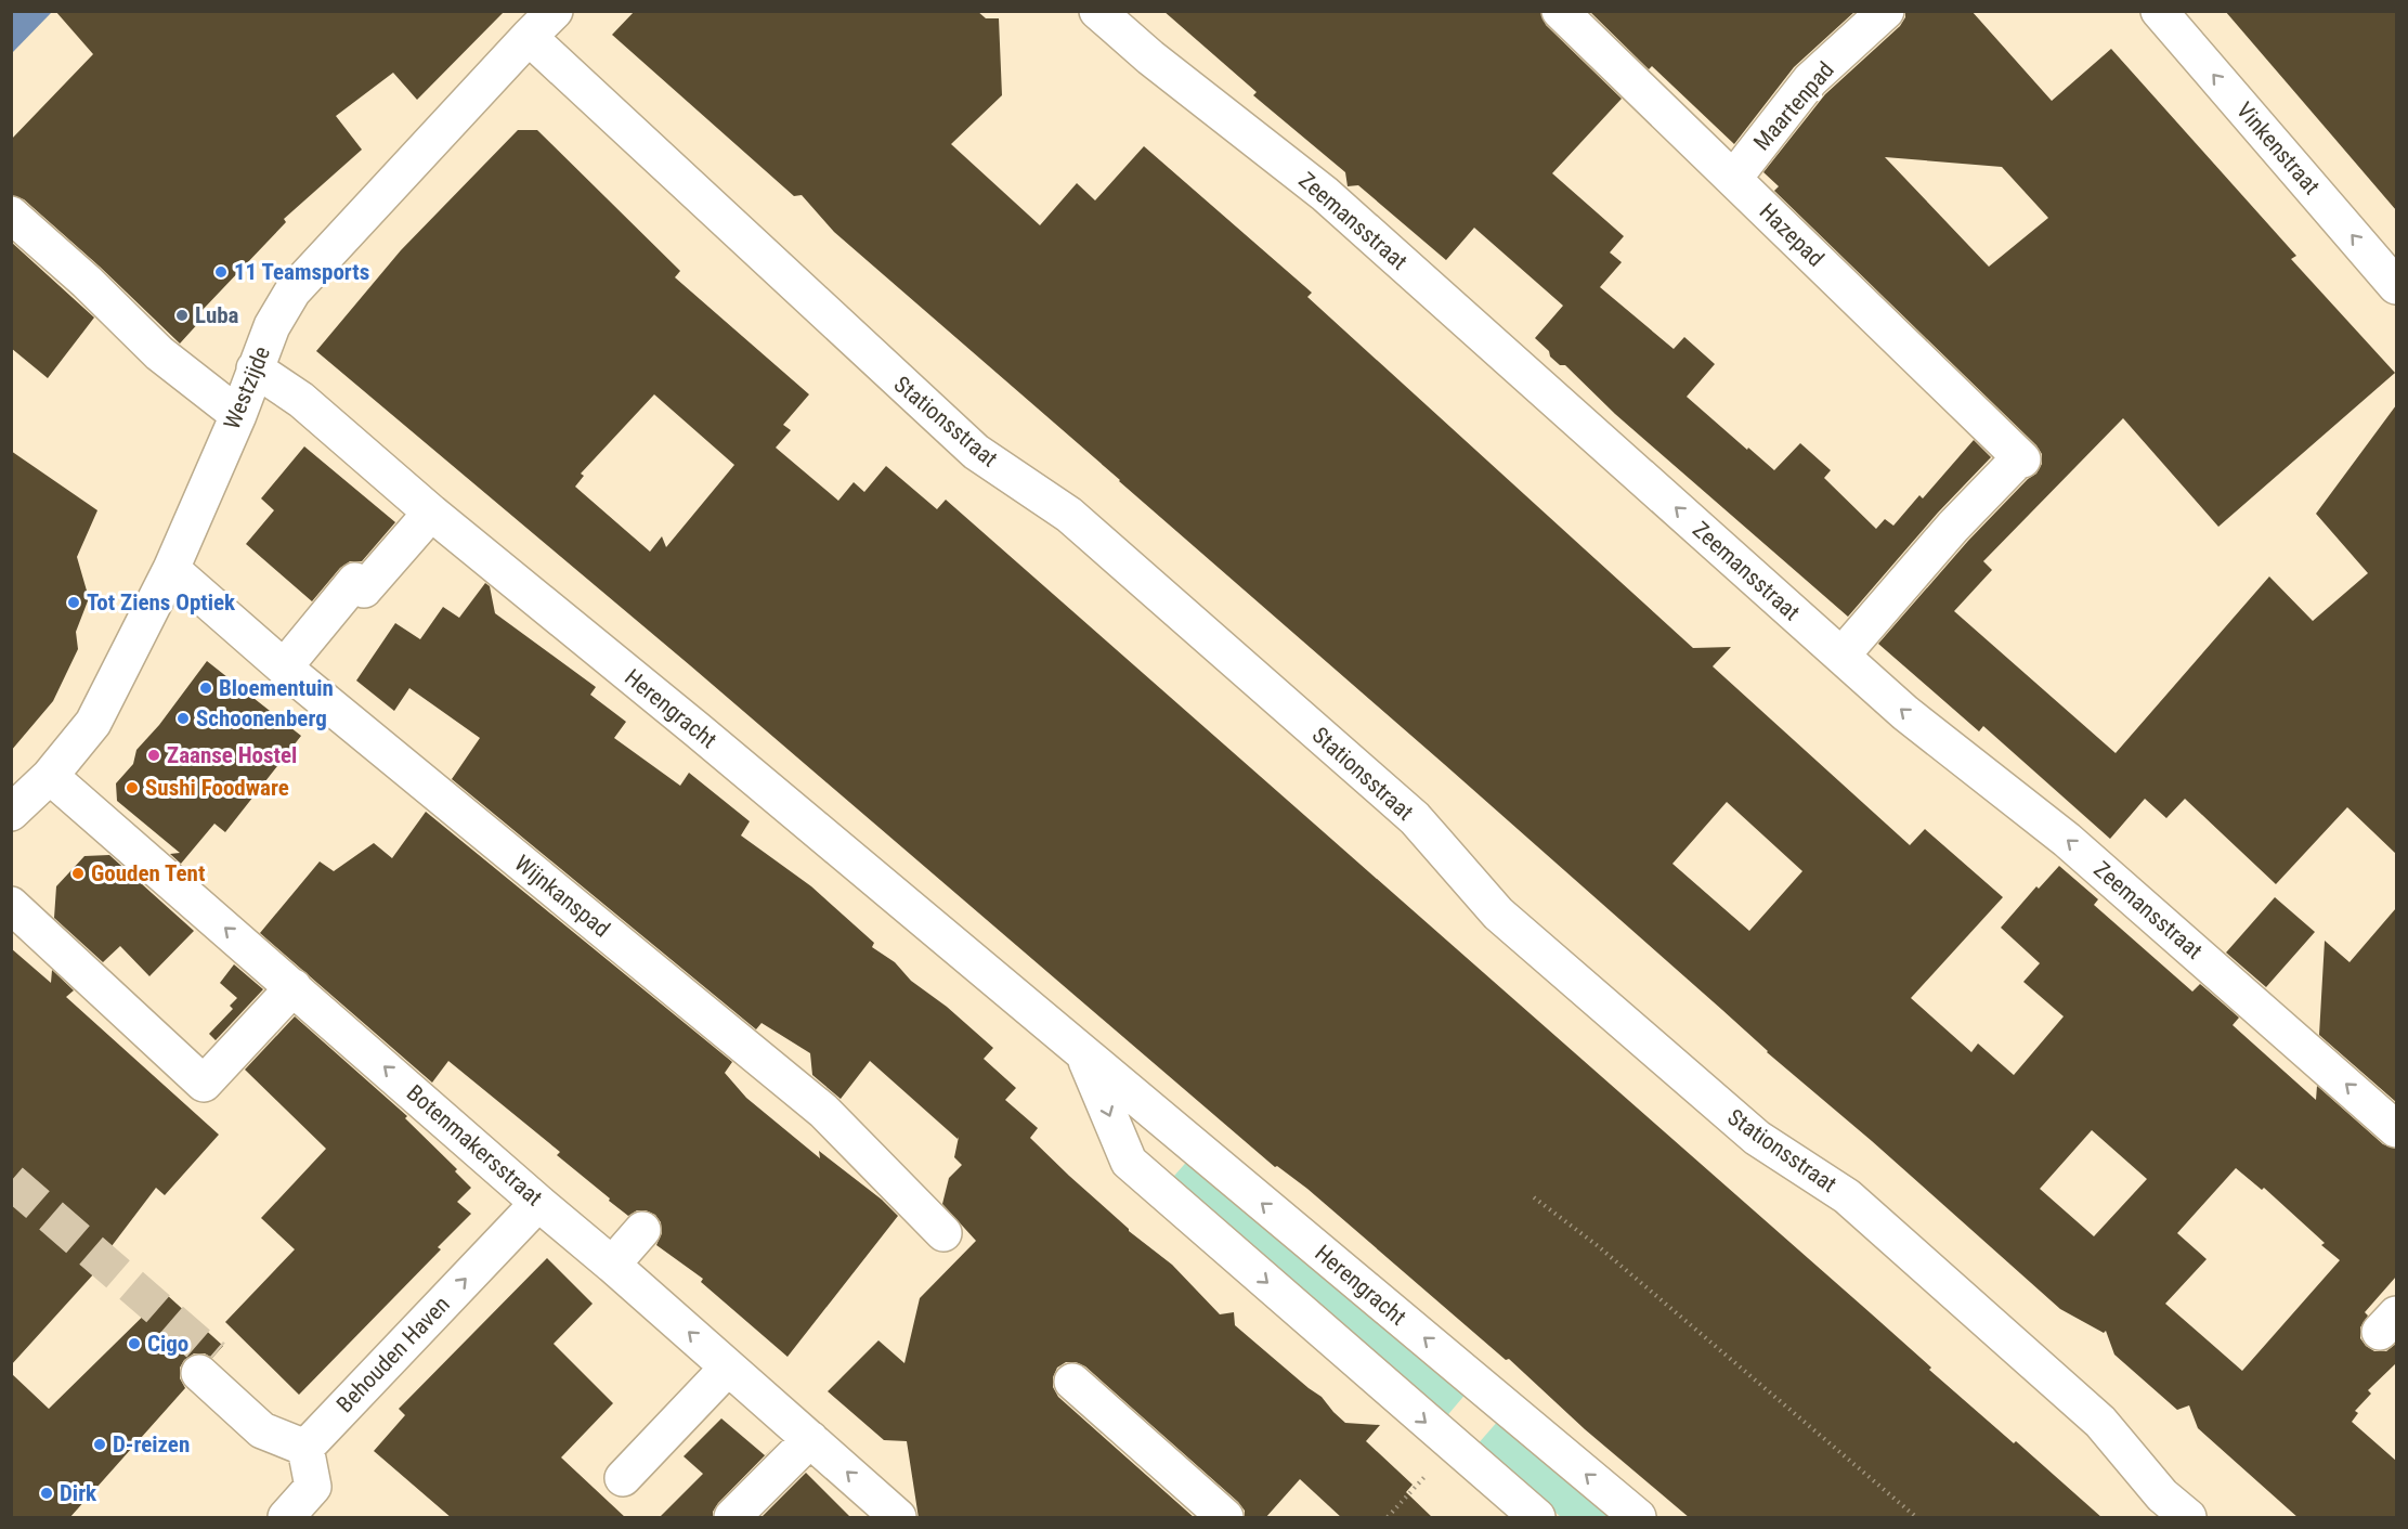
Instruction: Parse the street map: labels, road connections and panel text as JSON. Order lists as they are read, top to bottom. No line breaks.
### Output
{"streets":{"street":["Maartenpad","Vinkenstraat","Zeemansstraat","Hazepad","Westzijde","Stationsstraat","Herengracht","Wijnkanspad","Botenmakersstraat","Behouden Haven"]},"crossings":[["Maartenpad","Hazepad"],["Zeemansstraat","Hazepad"],["Westzijde","Stationsstraat"],["Westzijde","Herengracht"],["Westzijde","Wijnkanspad"],["Westzijde","Botenmakersstraat"],["Botenmakersstraat","Behouden Haven"]],"one_way":["Vinkenstraat","Zeemansstraat","Botenmakersstraat"],"places":["11 Teamsports","Luba","Tot Ziens Optiek","Bloementuin","Schoonenberg","Zaanse Hostel","Sushi Foodware","Gouden Tent","Cigo","D-reizen","Dirk"]}
